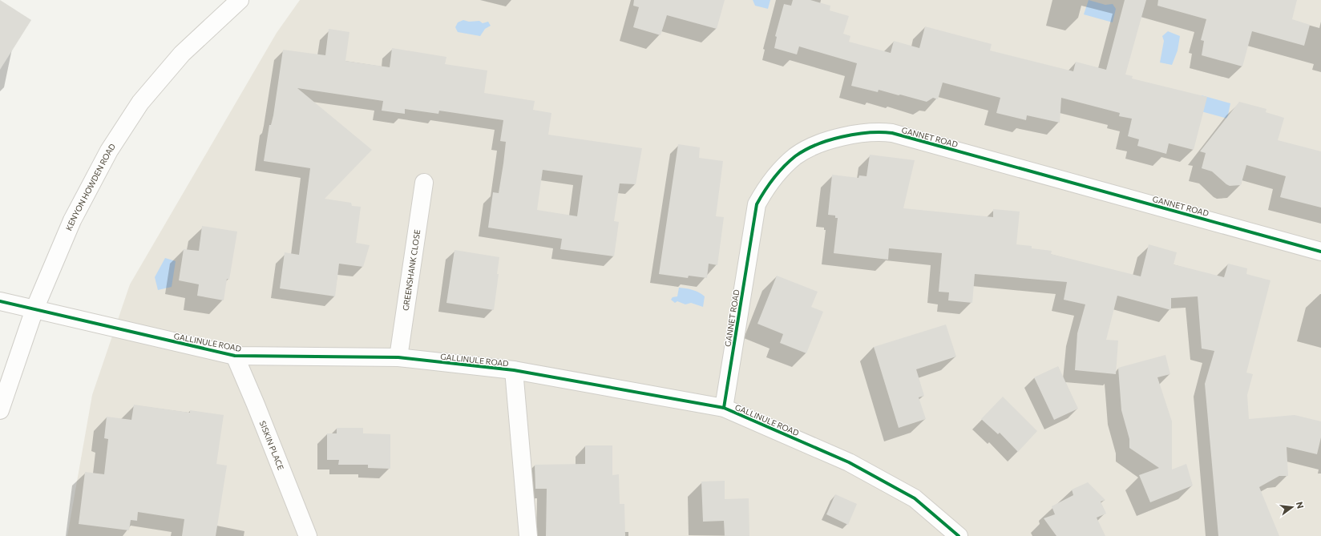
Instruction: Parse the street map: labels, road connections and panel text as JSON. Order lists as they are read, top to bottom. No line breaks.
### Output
{"streets":{"street":["GANNET ROAD","KENYON HOWDEN ROAD","GREENSHANK CLOSE","GALLINULE ROAD","SISKIN PLACE"]},"crossings":[["GANNET ROAD","GALLINULE ROAD"],["KENYON HOWDEN ROAD","GALLINULE ROAD"],["GREENSHANK CLOSE","GALLINULE ROAD"],["GALLINULE ROAD","SISKIN PLACE"]],"north":"right"}
